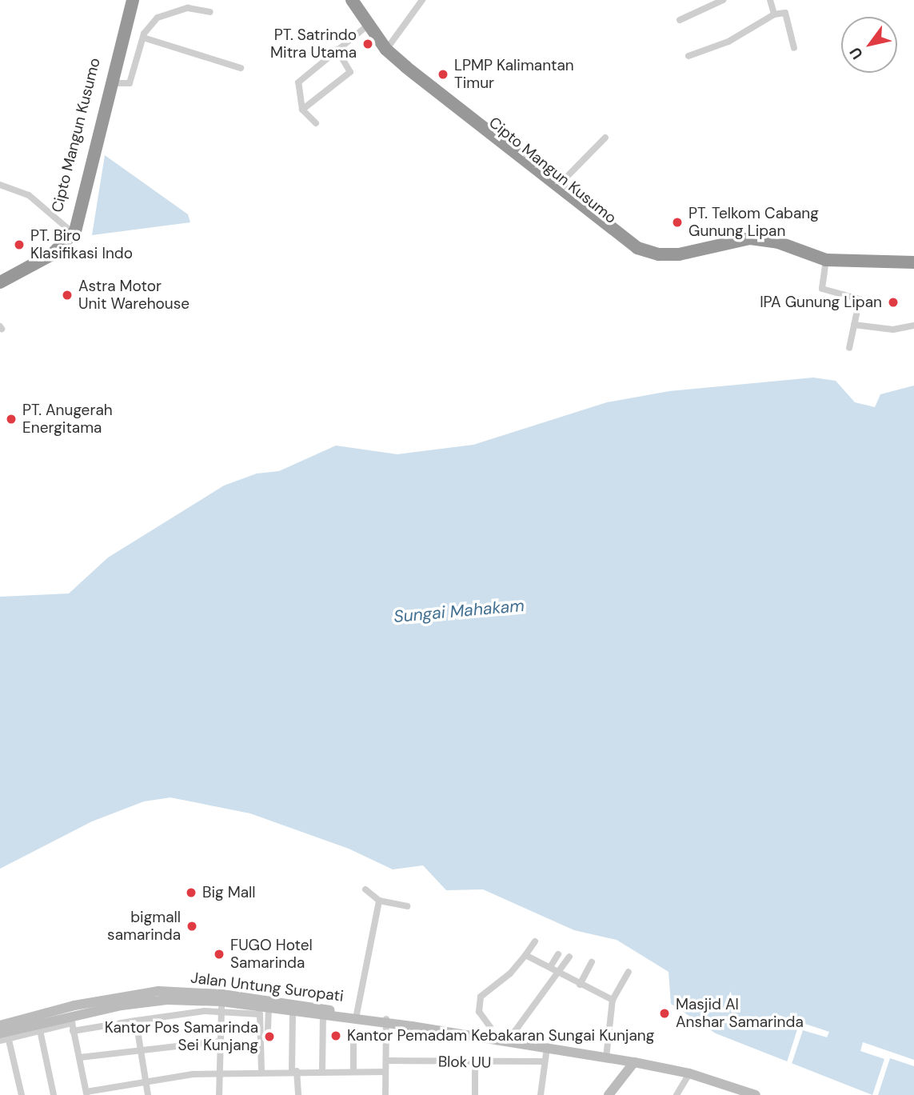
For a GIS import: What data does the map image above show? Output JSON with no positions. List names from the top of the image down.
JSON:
{
  "streets": {
    "highway": ["Cipto Mangun Kusumo"],
    "main road": ["Jalan Untung Suropati"],
    "street": ["Blok UU"]
  },
  "water": ["Sungai Mahakam"],
  "places": [
    "PT. Satrindo Mitra Utama",
    "LPMP Kalimantan Timur",
    "PT. Telkom Cabang Gunung Lipan",
    "PT. Biro Klasifikasi Indo",
    "Astra Motor Unit Warehouse",
    "IPA Gunung Lipan",
    "PT. Anugerah Energitama",
    "Big Mall",
    "bigmall samarinda",
    "FUGO Hotel Samarinda",
    "Masjid Al Anshar Samarinda",
    "Kantor Pemadam Kebakaran Sungai Kunjang",
    "Kantor Pos Samarinda Sei Kunjang"
  ],
  "north": "bottom left"
}
